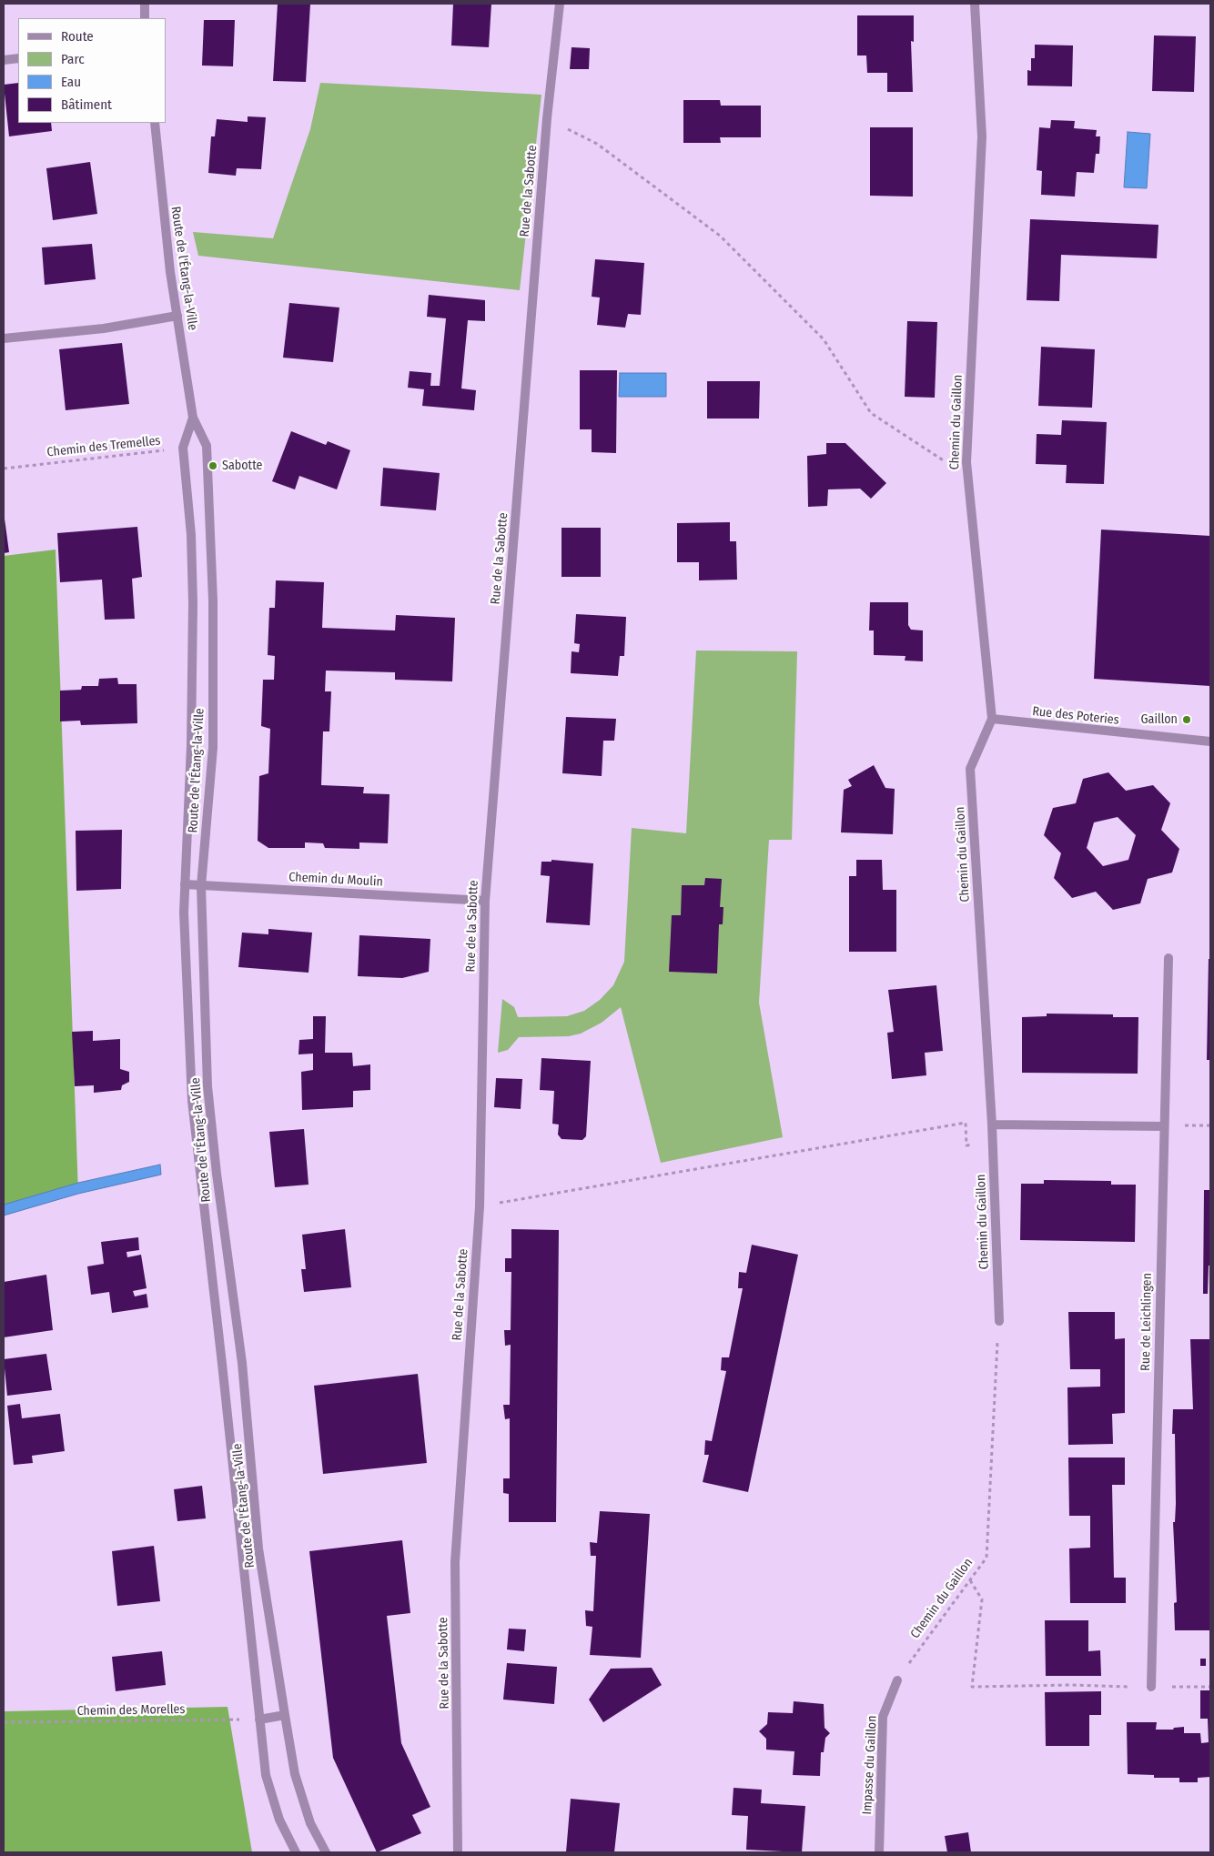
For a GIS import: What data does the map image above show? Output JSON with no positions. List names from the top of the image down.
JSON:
{
  "streets": {
    "street": [
      "Rue de la Sabotte",
      "Route de l'Étang-la-Ville",
      "Chemin du Gaillon",
      "Rue des Poteries",
      "Chemin du Moulin",
      "Rue de Leichlingen",
      "Impasse du Gaillon"
    ],
    "path": ["Chemin des Tremelles", "Chemin des Morelles"]
  },
  "crossings": [
    ["Rue de la Sabotte", "Chemin du Moulin"],
    ["Route de l'Étang-la-Ville", "Chemin des Tremelles"],
    ["Route de l'Étang-la-Ville", "Chemin du Moulin"],
    ["Route de l'Étang-la-Ville", "Chemin des Morelles"],
    ["Chemin du Gaillon", "Rue des Poteries"],
    ["Chemin du Gaillon", "Impasse du Gaillon"]
  ],
  "places": ["Sabotte", "Gaillon"],
  "legend": [
    "Route",
    "Parc",
    "Eau",
    "Bâtiment"
  ]
}
